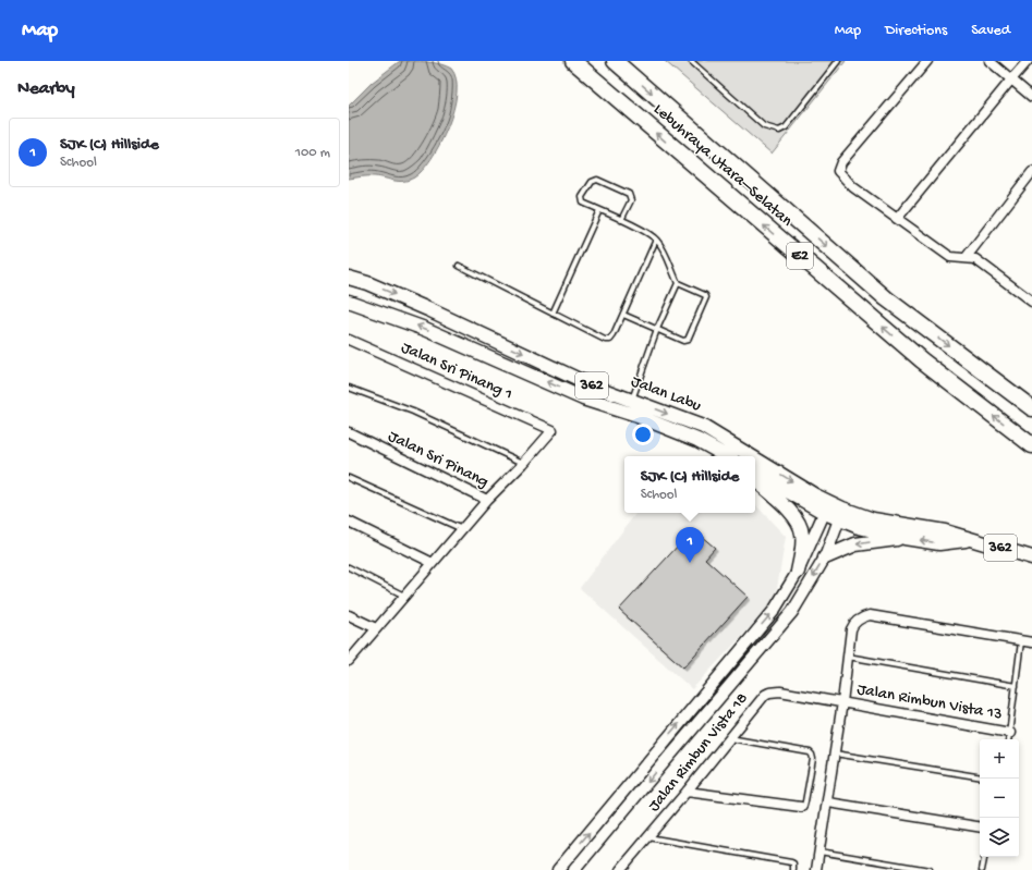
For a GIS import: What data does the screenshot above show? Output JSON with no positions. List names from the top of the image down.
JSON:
{
  "streets": {
    "highway": ["Lebuhraya Utara–Selatan", "E2"],
    "main road": ["362", "Jalan Labu"],
    "street": [
      "Jalan Sri Pinang 1",
      "Jalan Sri Pinang",
      "Jalan Rimbun Vista 13",
      "Jalan Rimbun Vista 18"
    ]
  },
  "crossings": [
    ["Jalan Rimbun Vista 13", "Jalan Rimbun Vista 18"]
  ],
  "page": {
    "header": "Map",
    "nav": ["Map", "Directions", "Saved"],
    "heading": "Nearby",
    "list": [
      {
        "mark": "1",
        "name": "SJK (C) Hillside",
        "note": "School",
        "value": "100 m"
      }
    ],
    "popup": ["SJK (C) Hillside", "School"],
    "pins": "1",
    "map_buttons": ["+", "−"]
  }
}
